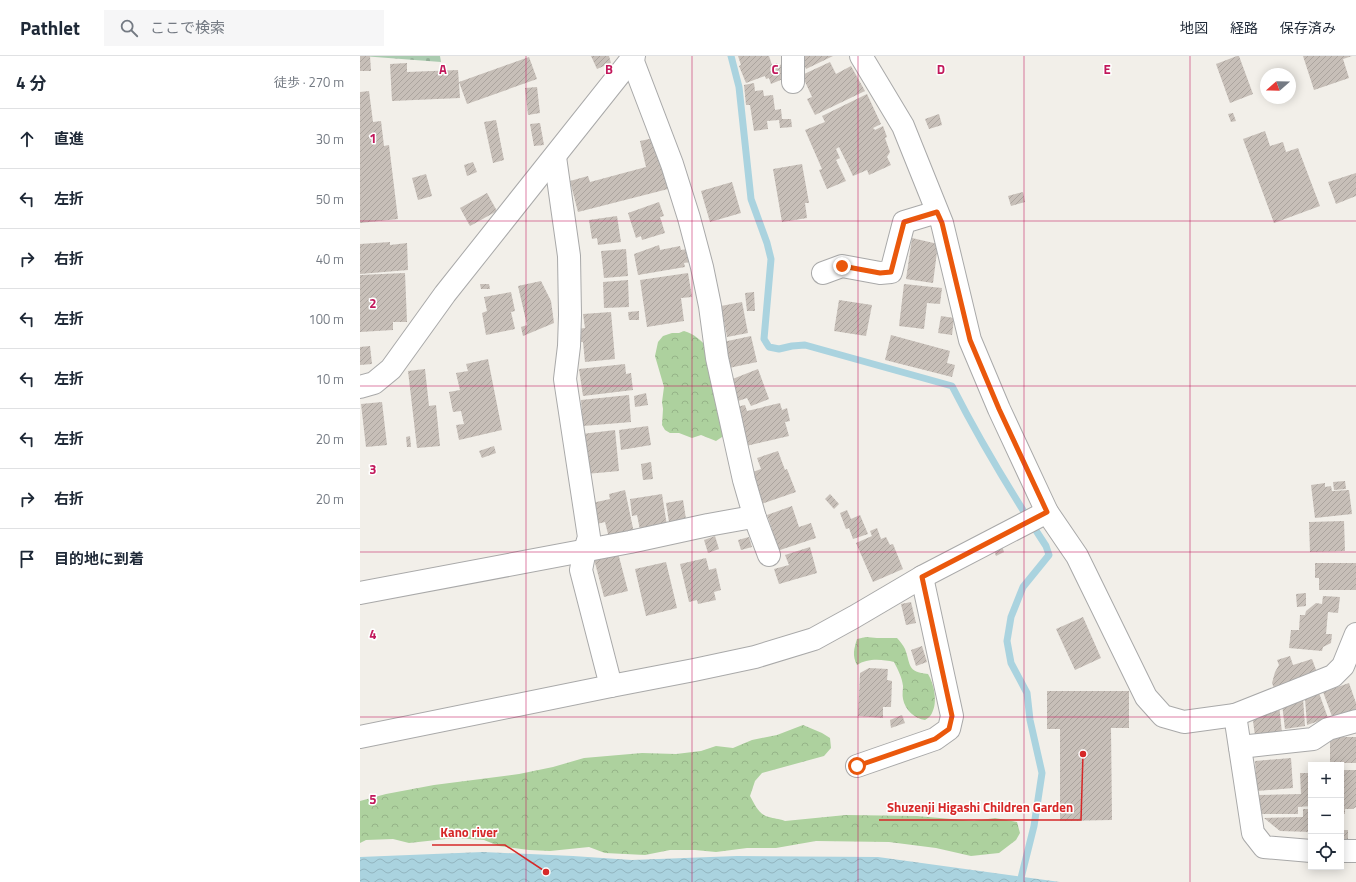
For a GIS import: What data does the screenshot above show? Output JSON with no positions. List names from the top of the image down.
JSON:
{
  "places": ["Shuzenji Higashi Children Garden", "Kano river"],
  "north": "left",
  "page": {
    "header": "Pathlet",
    "search": "ここで検索",
    "nav": ["地図", "経路", "保存済み"],
    "heading": ["4 分", "徒歩 · 270 m"],
    "list": [
      ["直進", "30 m"],
      ["左折", "50 m"],
      ["右折", "40 m"],
      ["左折", "100 m"],
      ["左折", "10 m"],
      ["左折", "20 m"],
      ["右折", "20 m"],
      "目的地に到着"
    ],
    "map_buttons": ["+", "−"]
  },
  "grid": {
    "columns": [
      "A",
      "B",
      "C",
      "D",
      "E"
    ],
    "rows": [
      "1",
      "2",
      "3",
      "4",
      "5"
    ]
  }
}
